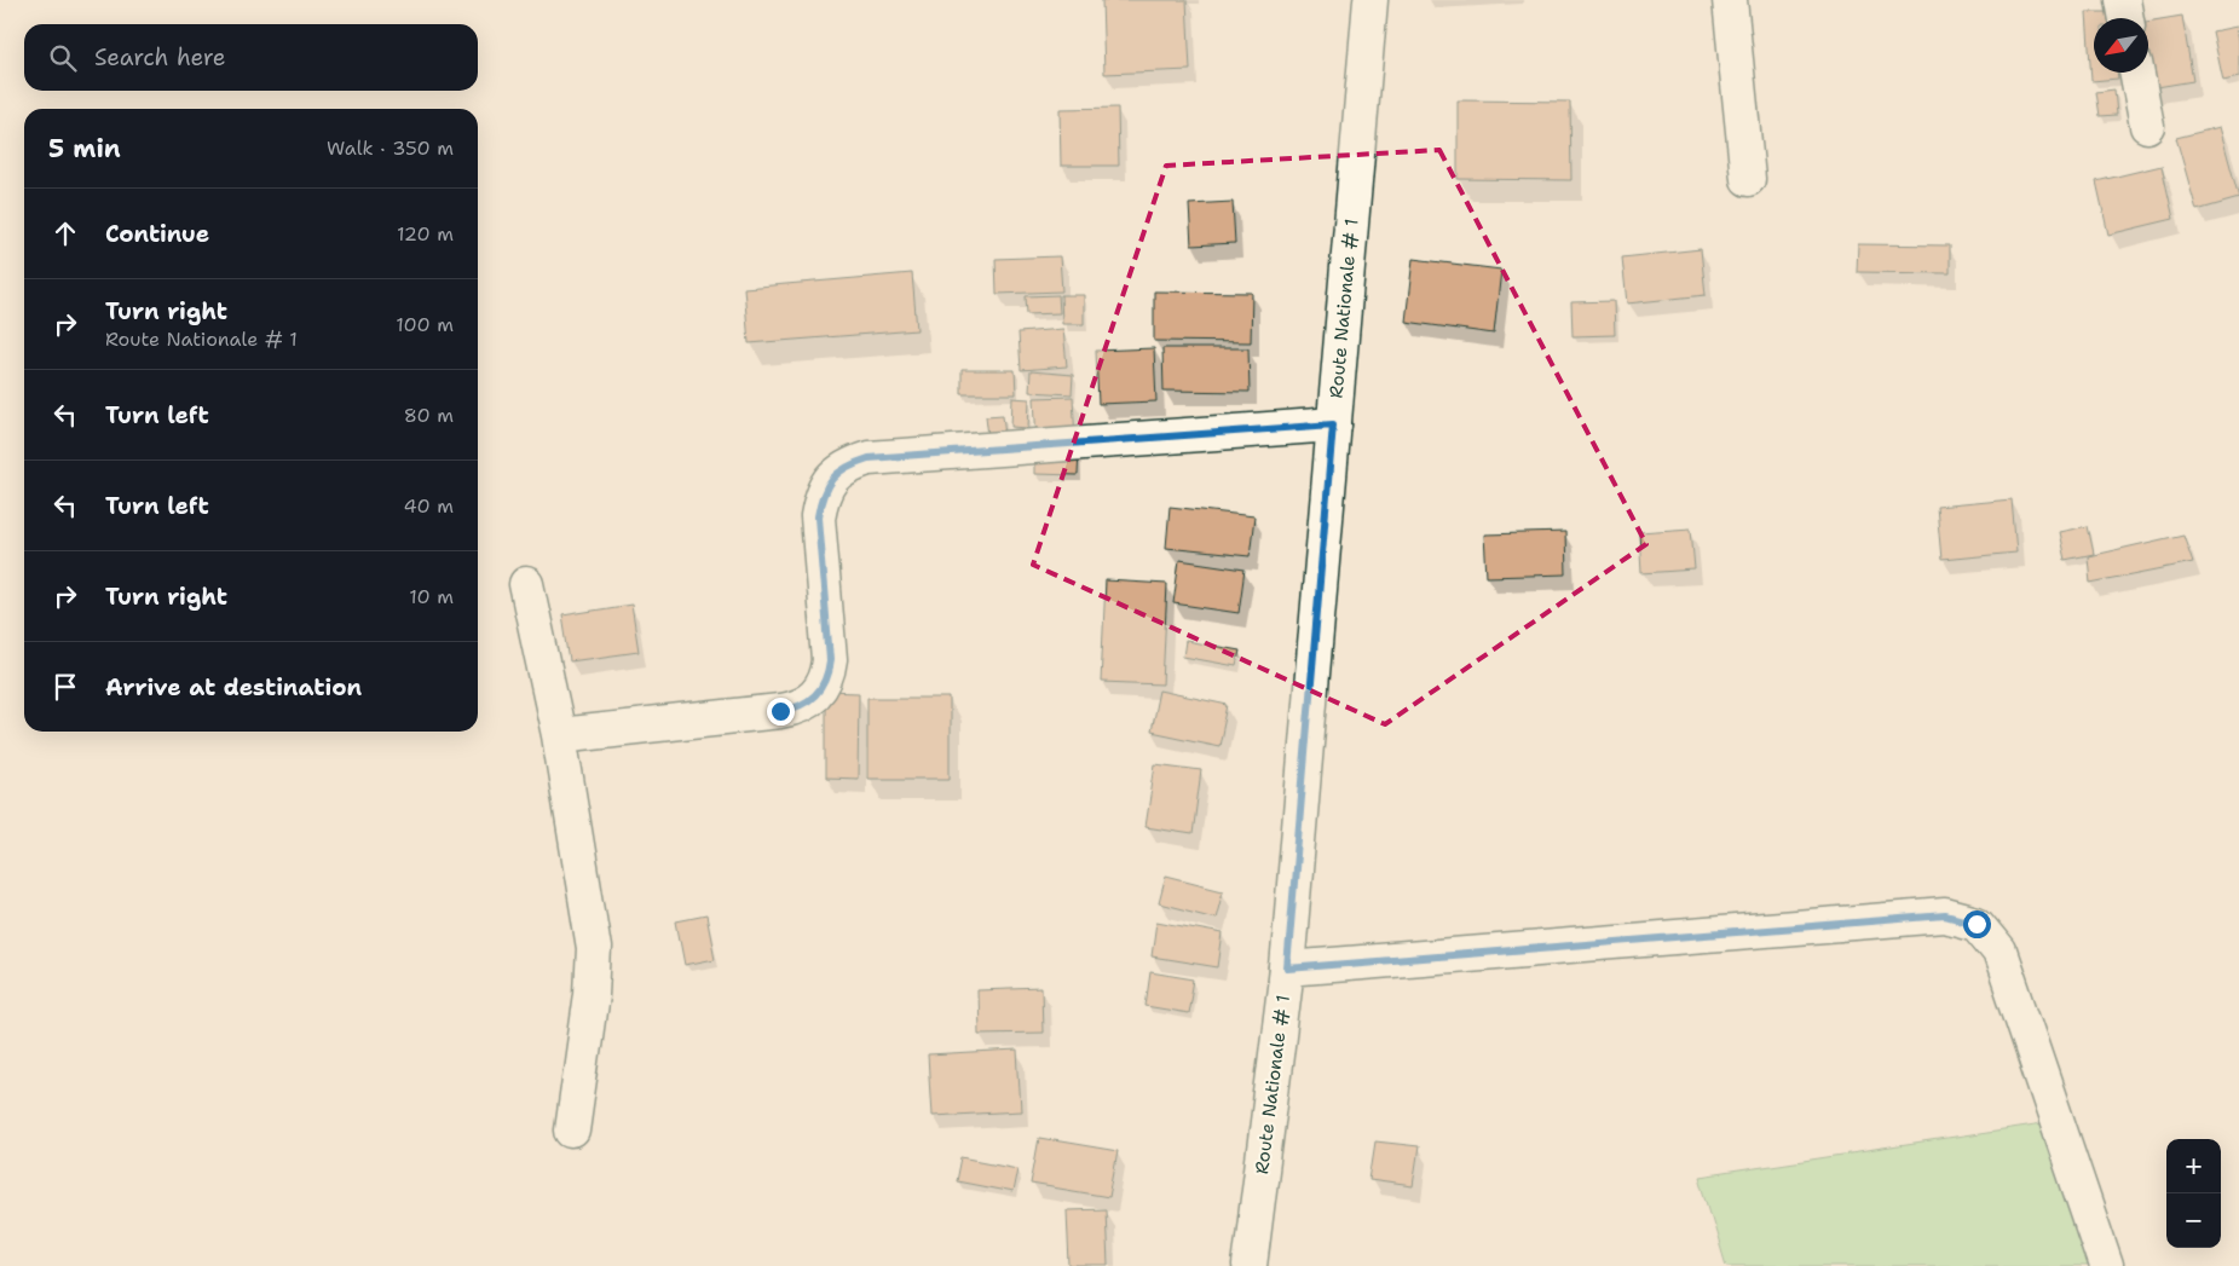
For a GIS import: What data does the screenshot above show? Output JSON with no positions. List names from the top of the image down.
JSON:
{
  "streets": {
    "street": ["Route Nationale # 1"]
  },
  "north": "bottom left",
  "page": {
    "search": "Search here",
    "heading": ["5 min", "Walk · 350 m"],
    "list": [
      ["Continue", "120 m"],
      ["Turn right", "Route Nationale # 1", "100 m"],
      ["Turn left", "80 m"],
      ["Turn left", "40 m"],
      ["Turn right", "10 m"],
      "Arrive at destination"
    ],
    "map_buttons": ["+", "−"]
  }
}
